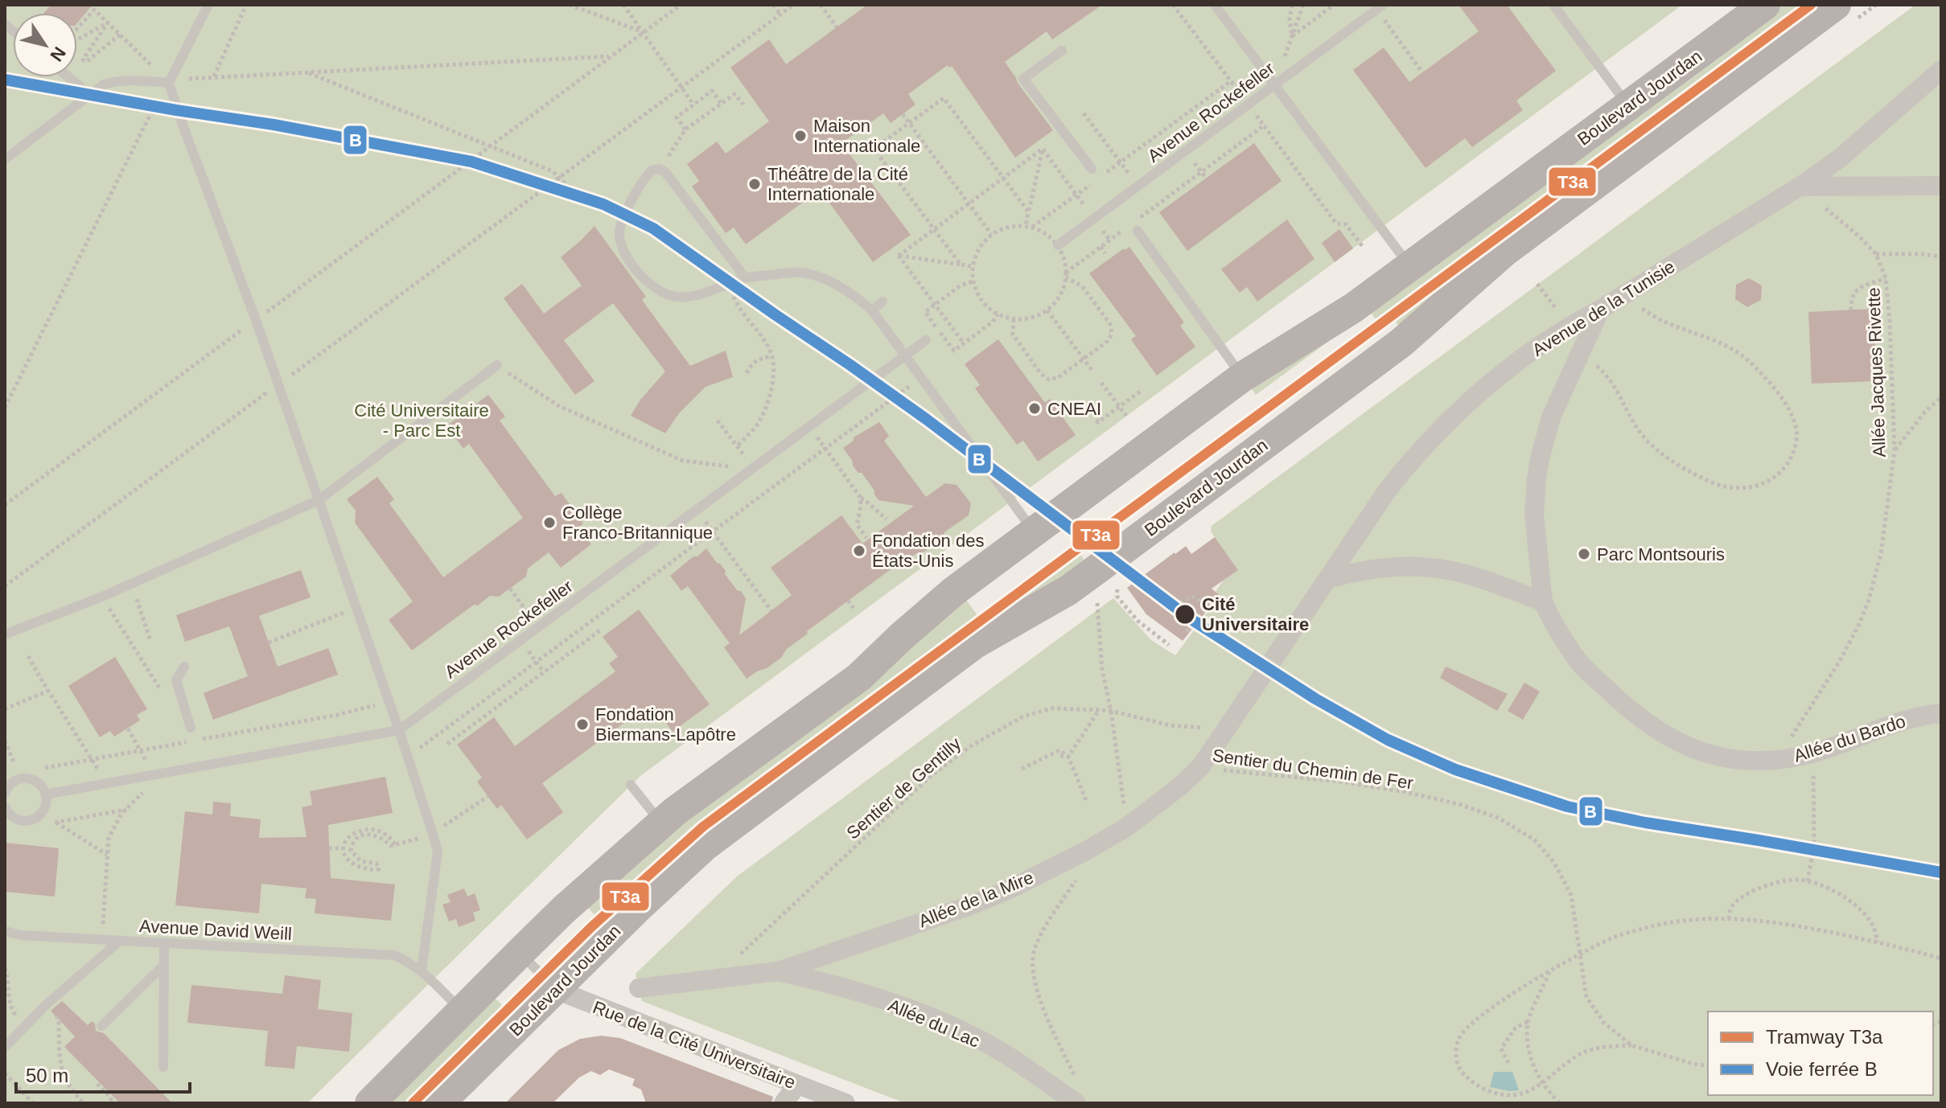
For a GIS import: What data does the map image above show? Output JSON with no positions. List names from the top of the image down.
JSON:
{
  "streets": {
    "main road": ["Boulevard Jourdan"],
    "street": [
      "Avenue de la Tunisie",
      "Allée du Bardo",
      "Allée de la Mire",
      "Allée du Lac",
      "Rue de la Cité Universitaire"
    ],
    "lane": ["Avenue Rockefeller", "Avenue David Weill"],
    "path": ["Allée Jacques Rivette", "Sentier du Chemin de Fer", "Sentier de Gentilly"]
  },
  "crossings": [
    ["Boulevard Jourdan", "Avenue David Weill"],
    ["Boulevard Jourdan", "Rue de la Cité Universitaire"],
    ["Avenue de la Tunisie", "Allée Jacques Rivette"],
    ["Avenue de la Tunisie", "Allée de la Mire"],
    ["Allée Jacques Rivette", "Allée du Bardo"],
    ["Sentier du Chemin de Fer", "Allée de la Mire"],
    ["Sentier de Gentilly", "Allée de la Mire"],
    ["Allée de la Mire", "Allée du Lac"]
  ],
  "parks": ["Cité Universitaire - Parc Est"],
  "places": [
    "Maison Internationale",
    "Théâtre de la Cité Internationale",
    "CNEAI",
    "Collège Franco-Britannique",
    "Fondation des États-Unis",
    "Parc Montsouris",
    "Cité Universitaire",
    "Fondation Biermans-Lapôtre"
  ],
  "lines": ["tram line T3a", "rail line B"],
  "legend": ["Tramway T3a", "Voie ferrée B"],
  "scale_bar": "50 m",
  "north": "bottom right"
}
